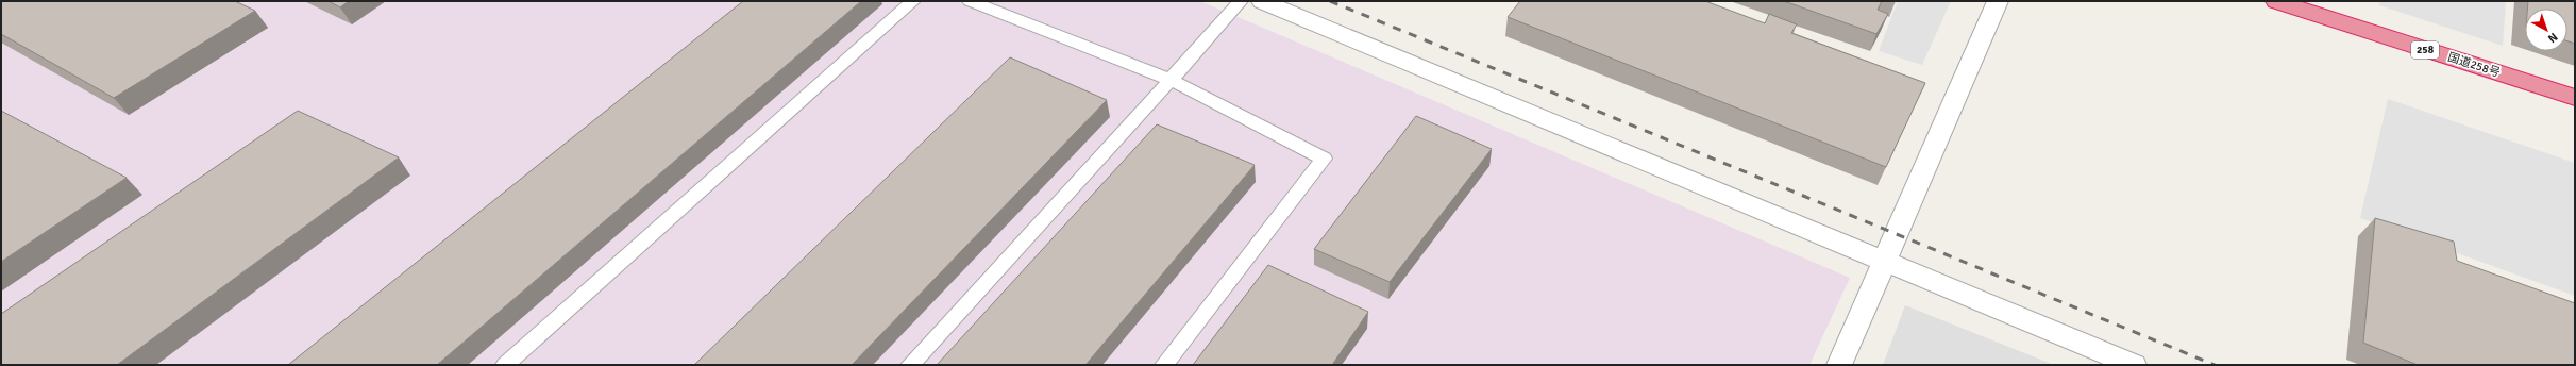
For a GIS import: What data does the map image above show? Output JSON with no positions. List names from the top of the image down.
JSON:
{
  "streets": {
    "highway": ["258", "国道258号"]
  },
  "north": "bottom right"
}
